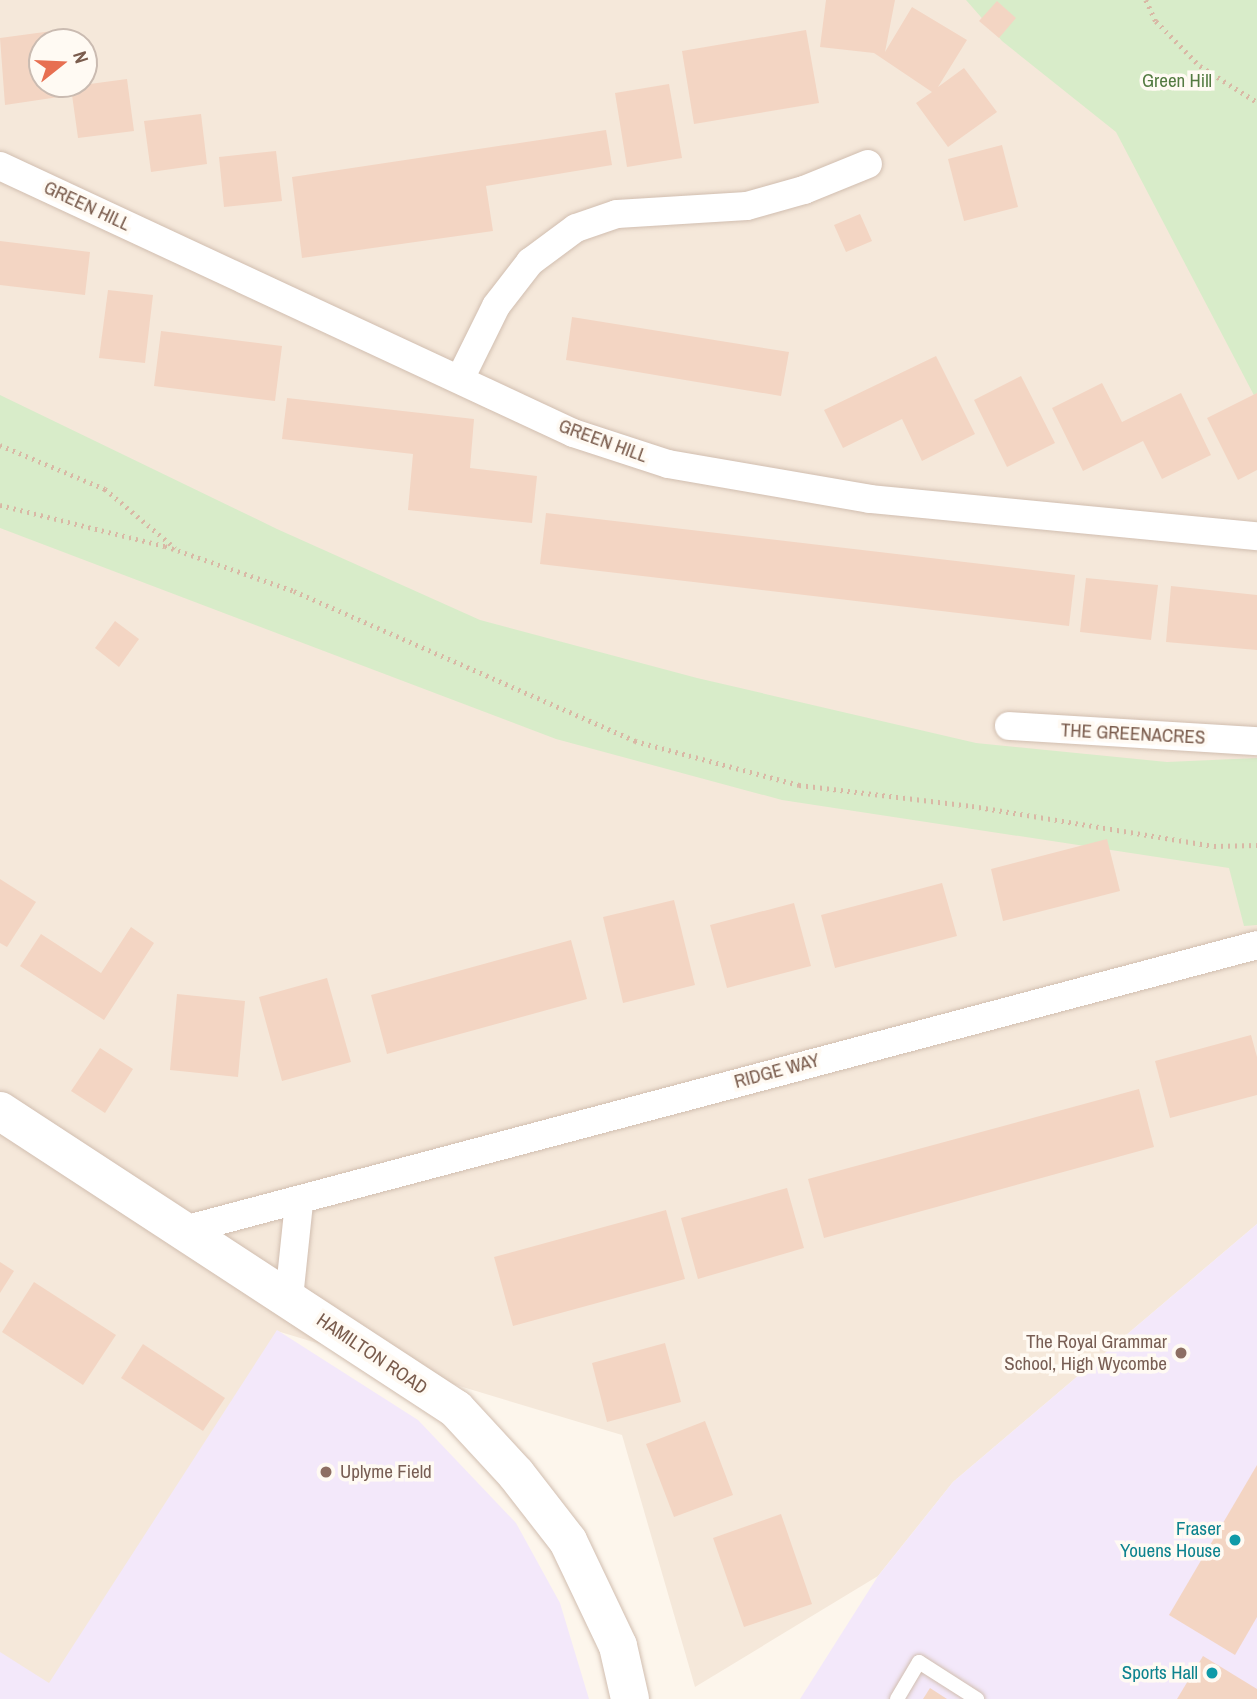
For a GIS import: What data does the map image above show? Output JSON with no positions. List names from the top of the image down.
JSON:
{
  "streets": {
    "street": [
      "GREEN HILL",
      "THE GREENACRES",
      "RIDGE WAY",
      "HAMILTON ROAD"
    ]
  },
  "crossings": [
    ["RIDGE WAY", "HAMILTON ROAD"]
  ],
  "parks": ["Green Hill"],
  "places": [
    "The Royal Grammar School, High Wycombe",
    "Uplyme Field",
    "Fraser Youens House",
    "Sports Hall"
  ],
  "north": "right"
}
